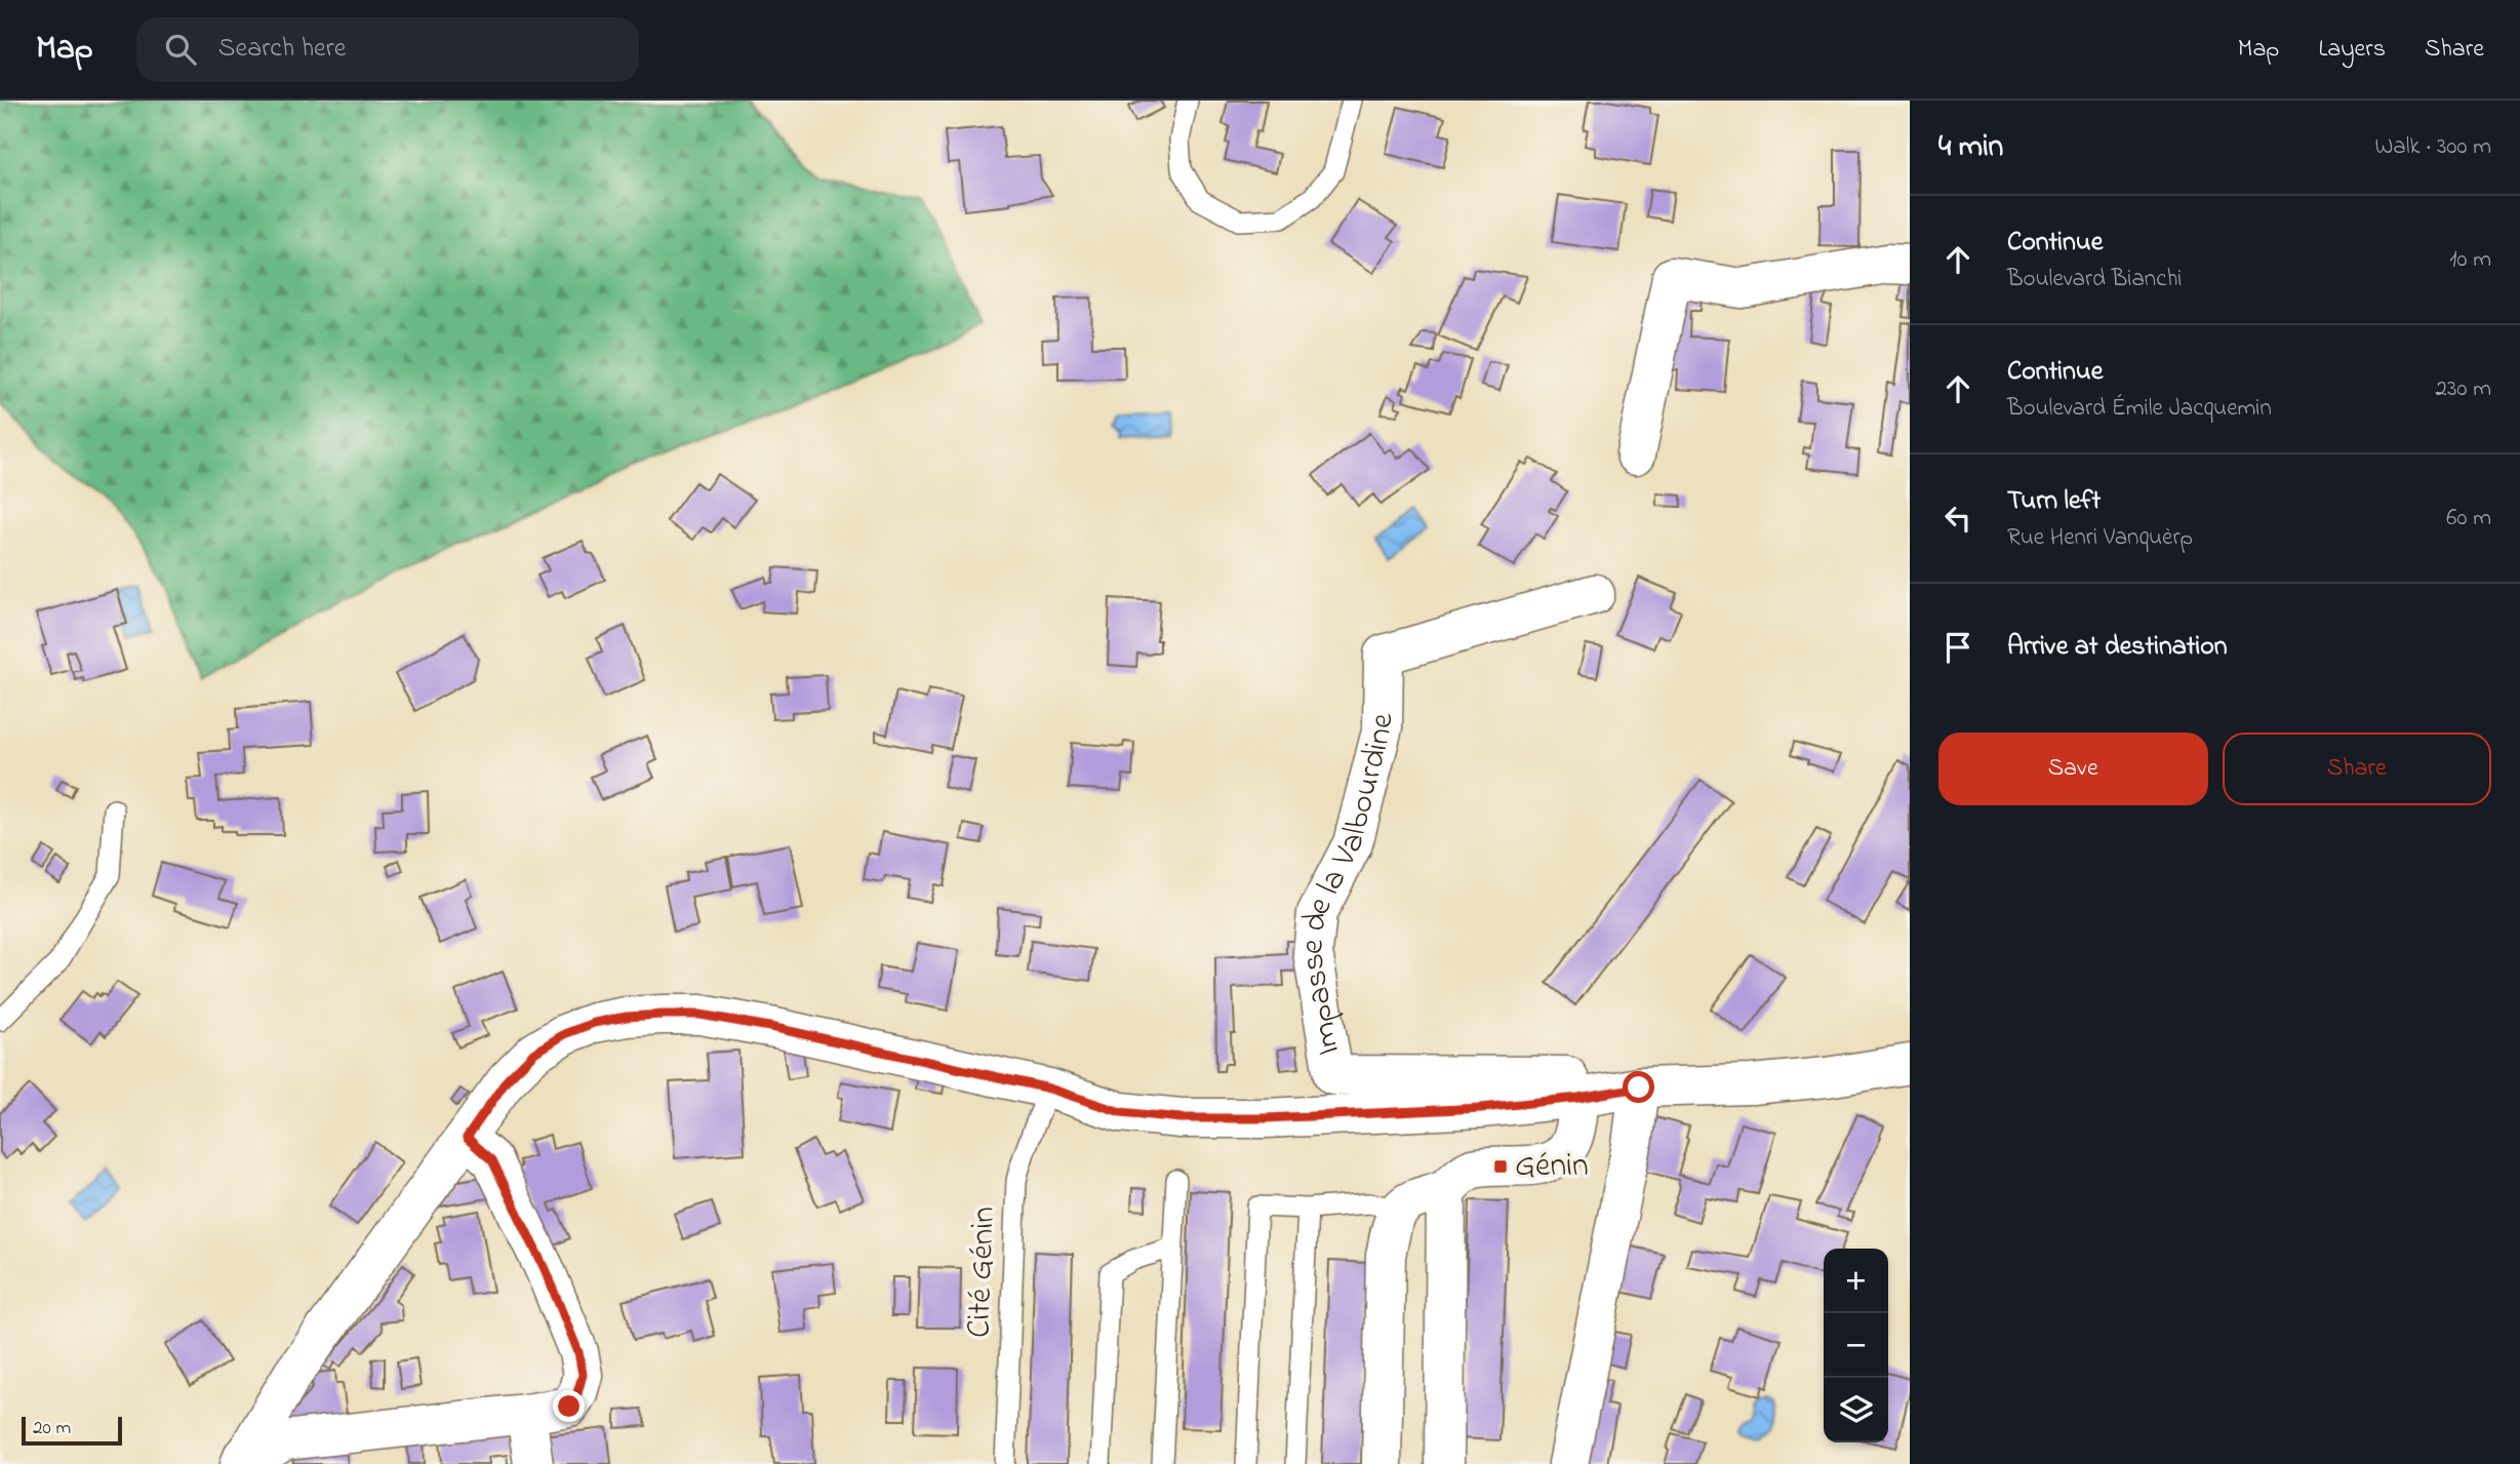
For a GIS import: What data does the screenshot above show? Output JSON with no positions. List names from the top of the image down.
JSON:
{
  "streets": {
    "street": ["Impasse de la Valbourdine"],
    "lane": ["Cité Génin"]
  },
  "places": {
    "transit": ["Génin"]
  },
  "scale_bar": "20 m",
  "page": {
    "header": "Map",
    "search": "Search here",
    "nav": ["Map", "Layers", "Share"],
    "heading": ["4 min", "Walk · 300 m"],
    "list": [
      ["Continue", "Boulevard Bianchi", "10 m"],
      ["Continue", "Boulevard Émile Jacquemin", "230 m"],
      ["Turn left", "Rue Henri Vanquèrp", "60 m"],
      "Arrive at destination"
    ],
    "buttons": ["Save", "Share"],
    "map_buttons": ["+", "−"],
    "scale": "20 m"
  }
}
